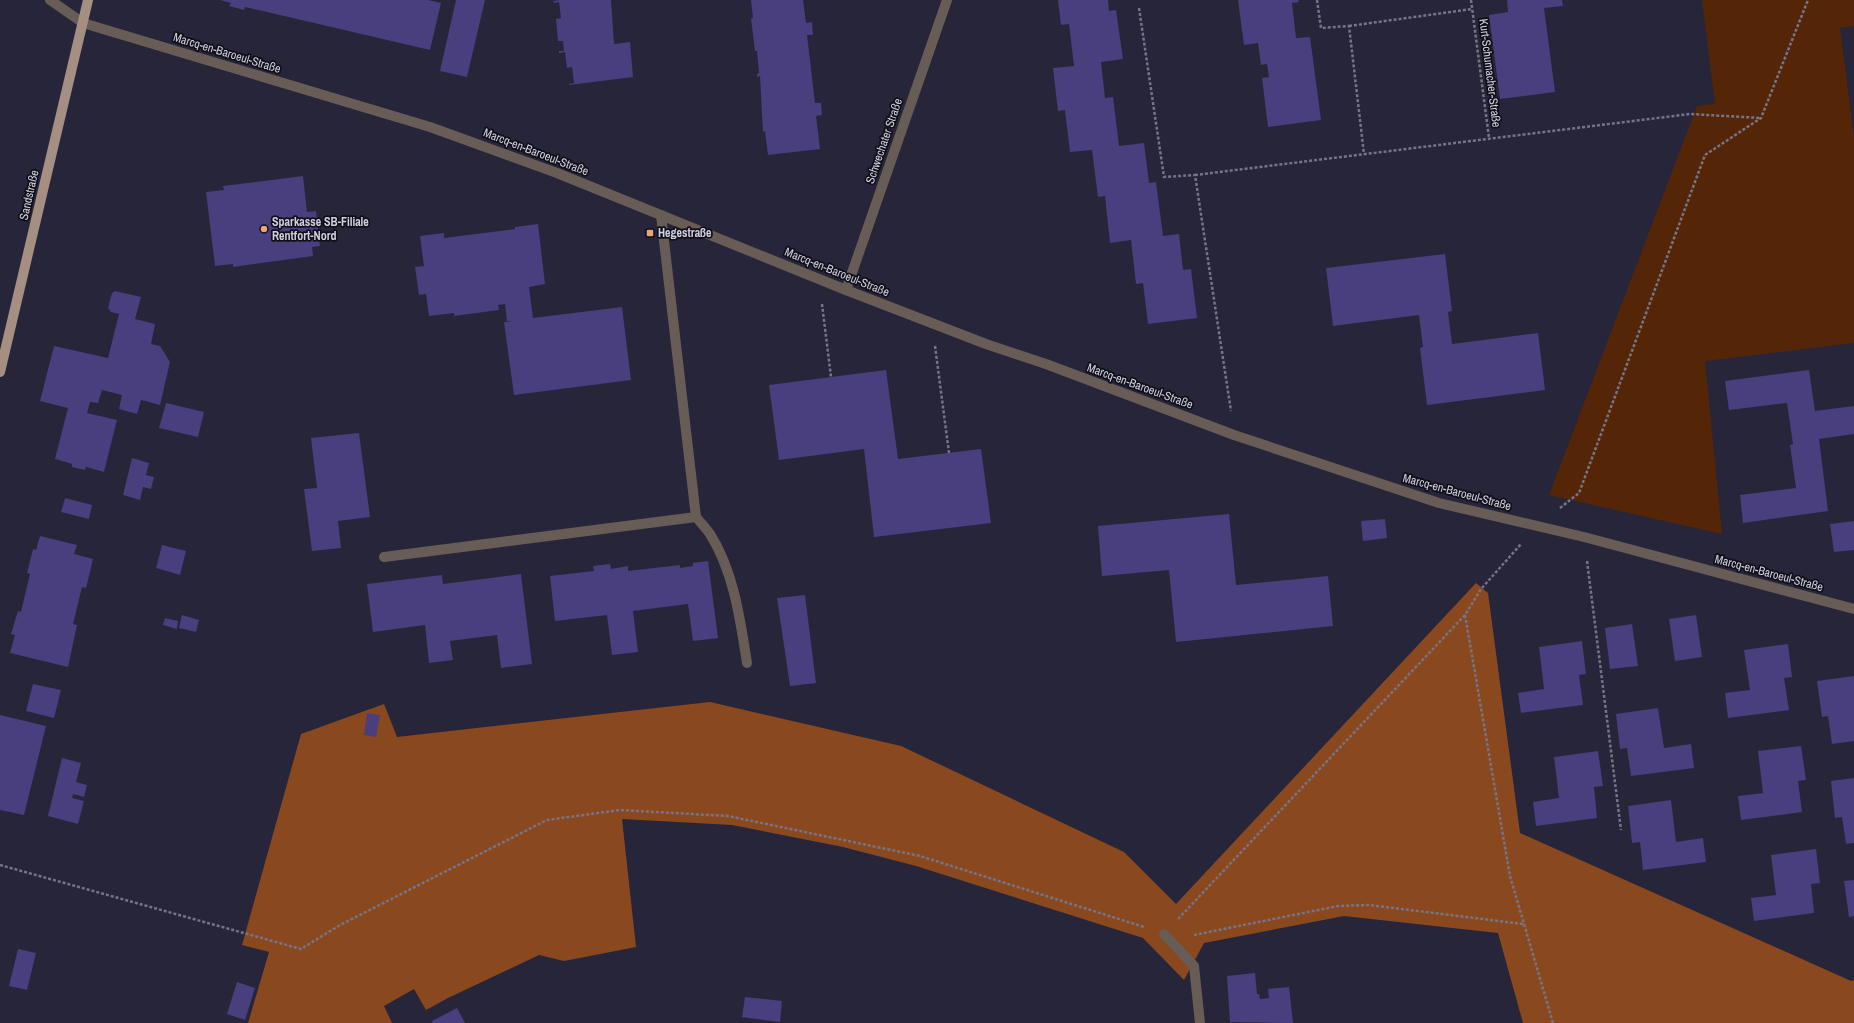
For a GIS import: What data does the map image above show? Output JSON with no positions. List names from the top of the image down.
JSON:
{
  "streets": {
    "main road": ["Sandstraße"],
    "street": ["Marcq-en-Baroeul-Straße", "Schwechater Straße"],
    "path": ["Kurt-Schumacher-Straße"]
  },
  "crossings": [
    ["Marcq-en-Baroeul-Straße", "Schwechater Straße"],
    ["Marcq-en-Baroeul-Straße", "Sandstraße"]
  ],
  "places": {
    "other": ["Sparkasse SB-Filiale Rentfort-Nord"],
    "transit": ["Hegestraße"]
  }
}
